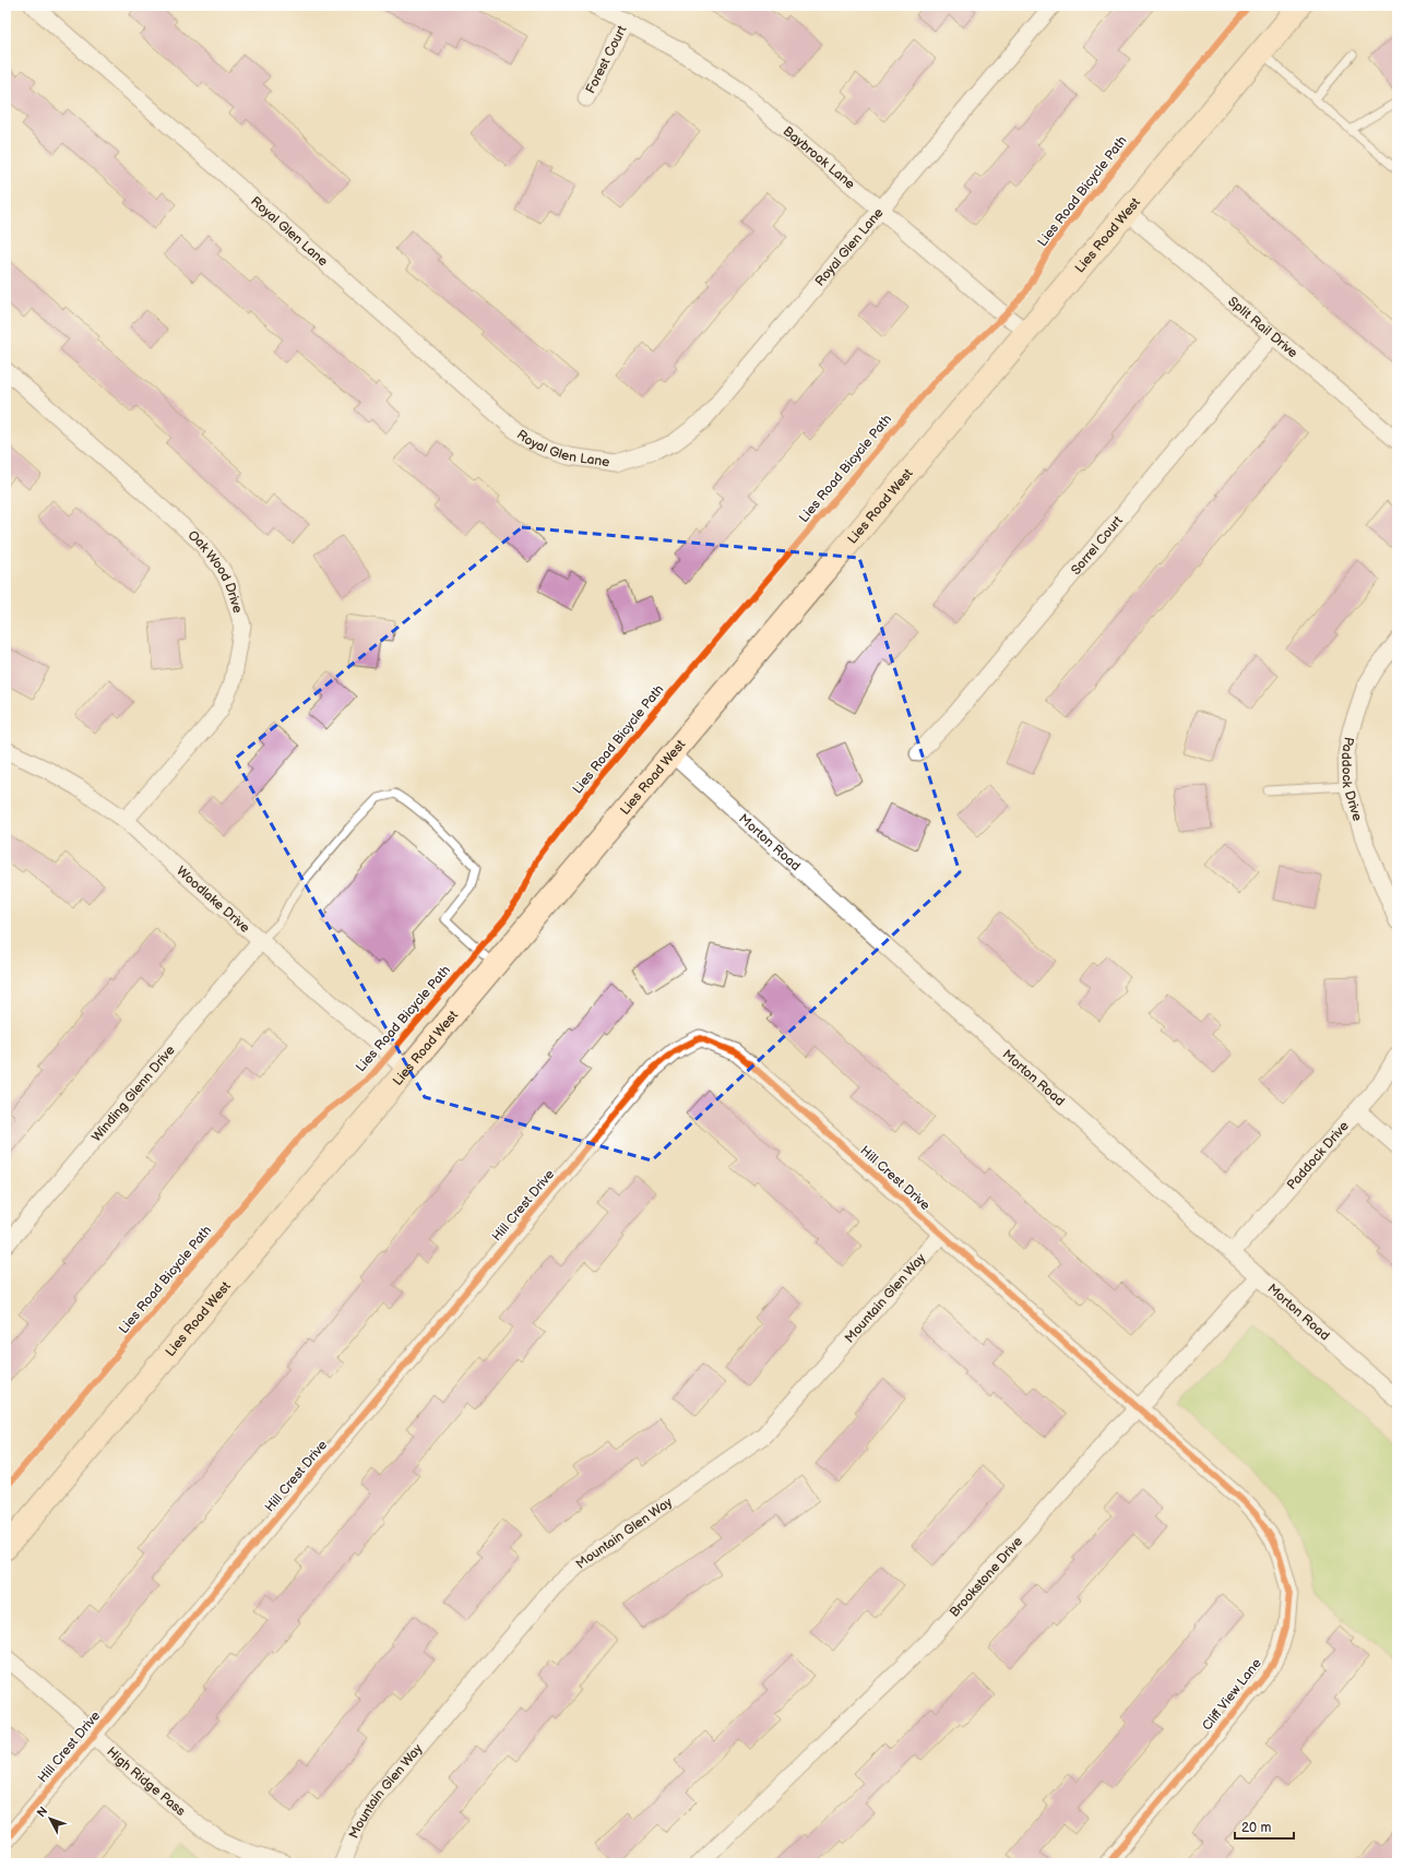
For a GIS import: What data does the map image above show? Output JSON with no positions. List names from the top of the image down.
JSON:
{
  "streets": {
    "street": [
      "Forest Court",
      "Baybrook Lane",
      "Royal Glen Lane",
      "Lies Road West",
      "Split Rail Drive",
      "Sorrel Court",
      "Oak Wood Drive",
      "Paddock Drive",
      "Morton Road",
      "Woodlake Drive",
      "Winding Glenn Drive",
      "Hill Crest Drive",
      "Mountain Glen Way",
      "Brookstone Drive",
      "Cliff View Lane",
      "High Ridge Pass"
    ],
    "cycle path": ["Lies Road Bicycle Path"]
  },
  "crossings": [
    ["Forest Court", "Baybrook Lane"],
    ["Baybrook Lane", "Royal Glen Lane"],
    ["Baybrook Lane", "Lies Road West"],
    ["Lies Road West", "Split Rail Drive"],
    ["Lies Road West", "Morton Road"],
    ["Lies Road West", "Woodlake Drive"],
    ["Split Rail Drive", "Sorrel Court"],
    ["Oak Wood Drive", "Woodlake Drive"],
    ["Paddock Drive", "Morton Road"],
    ["Morton Road", "Brookstone Drive"],
    ["Woodlake Drive", "Winding Glenn Drive"],
    ["Hill Crest Drive", "Mountain Glen Way"],
    ["Hill Crest Drive", "Brookstone Drive"],
    ["Hill Crest Drive", "Cliff View Lane"],
    ["Hill Crest Drive", "High Ridge Pass"],
    ["Brookstone Drive", "Cliff View Lane"]
  ],
  "scale_bar": "20 m",
  "north": "top left"
}
